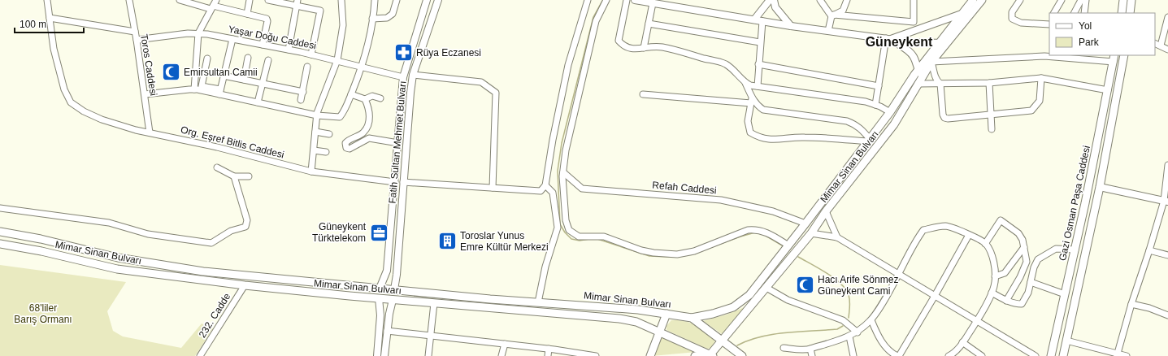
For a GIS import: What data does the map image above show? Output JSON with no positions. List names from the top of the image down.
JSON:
{
  "streets": {
    "main road": ["Mimar Sinan Bulvarı", "Gazi Osman Paşa Caddesi"],
    "street": [
      "Yaşar Doğu Caddesi",
      "Toros Caddesi",
      "Org. Eşref Bitlis Caddesi",
      "Fatih Sultan Mehmet Bulvarı",
      "Refah Caddesi",
      "232. Cadde"
    ]
  },
  "crossings": [
    ["Yaşar Doğu Caddesi", "Toros Caddesi"],
    ["Yaşar Doğu Caddesi", "Fatih Sultan Mehmet Bulvarı"],
    ["Toros Caddesi", "Org. Eşref Bitlis Caddesi"],
    ["Org. Eşref Bitlis Caddesi", "Fatih Sultan Mehmet Bulvarı"],
    ["Fatih Sultan Mehmet Bulvarı", "Mimar Sinan Bulvarı"],
    ["Mimar Sinan Bulvarı", "Refah Caddesi"],
    ["Mimar Sinan Bulvarı", "232. Cadde"]
  ],
  "districts": ["Güneykent"],
  "parks": ["68'liler Barış Ormanı"],
  "places": {
    "pharmacy": ["Rüya Eczanesi"],
    "mosque": ["Emirsultan Camii", "Hacı Arife Sönmez Güneykent Cami"],
    "office": ["Güneykent Türktelekom"],
    "building": ["Toroslar Yunus Emre Kültür Merkezi"]
  },
  "legend": ["Yol", "Park"],
  "scale_bar": "100 m"
}
